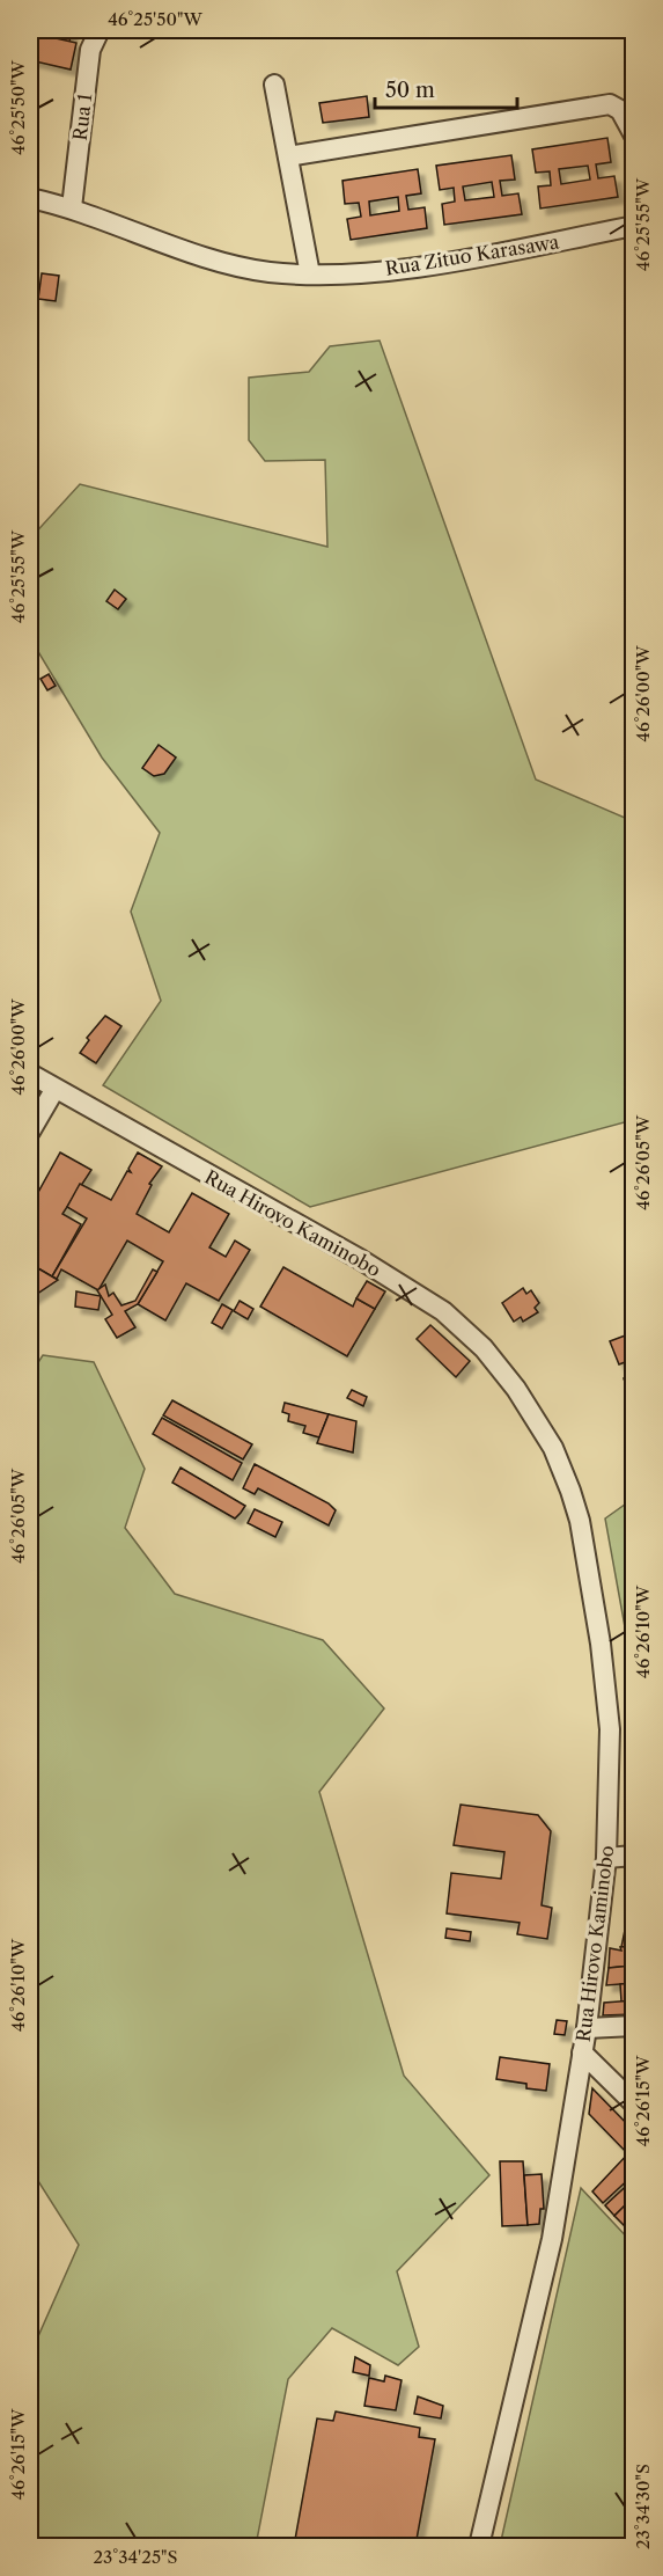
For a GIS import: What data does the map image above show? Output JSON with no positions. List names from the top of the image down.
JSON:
{
  "streets": {
    "street": ["Rua 1", "Rua Zituo Karasawa", "Rua Hirovo Kaminobo"]
  },
  "crossings": [
    ["Rua 1", "Rua Zituo Karasawa"]
  ],
  "scale_bar": "50 m",
  "coordinates": [
    "46°25'50\"W",
    "46°25'55\"W",
    "46°26'00\"W",
    "46°26'05\"W",
    "46°26'10\"W",
    "46°26'15\"W",
    "23°34'30\"S",
    "23°34'25\"S"
  ]
}
